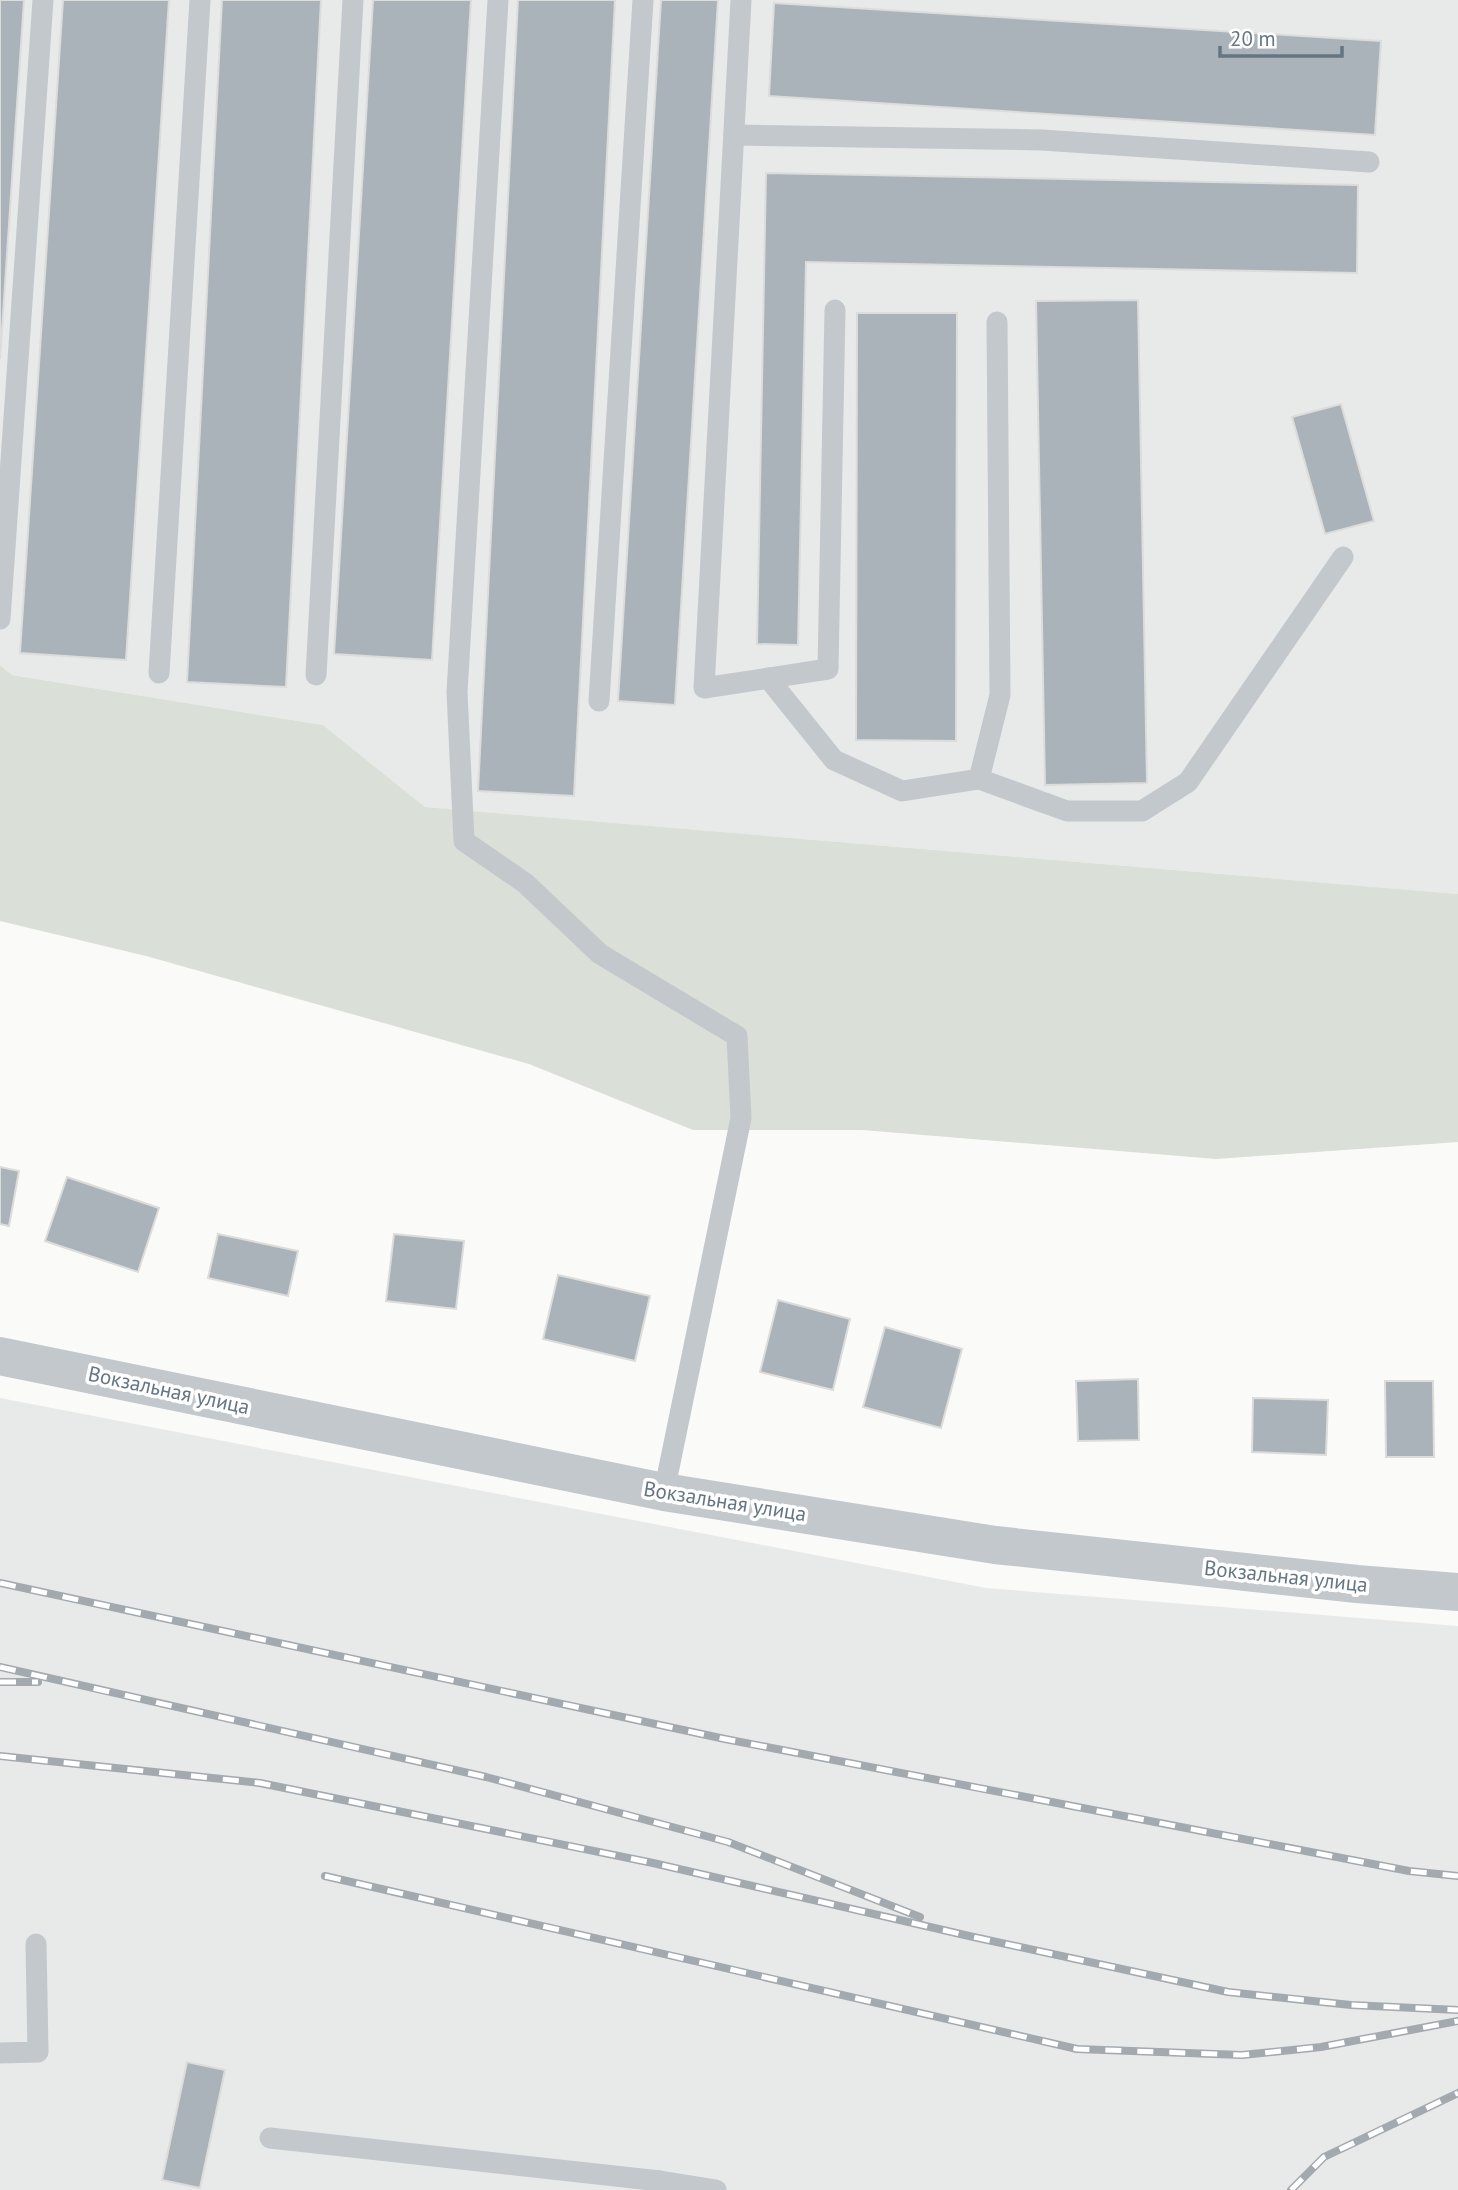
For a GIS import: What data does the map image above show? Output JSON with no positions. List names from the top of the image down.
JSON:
{
  "streets": {
    "street": ["Вокзальная улица"]
  },
  "scale_bar": "20 m"
}
